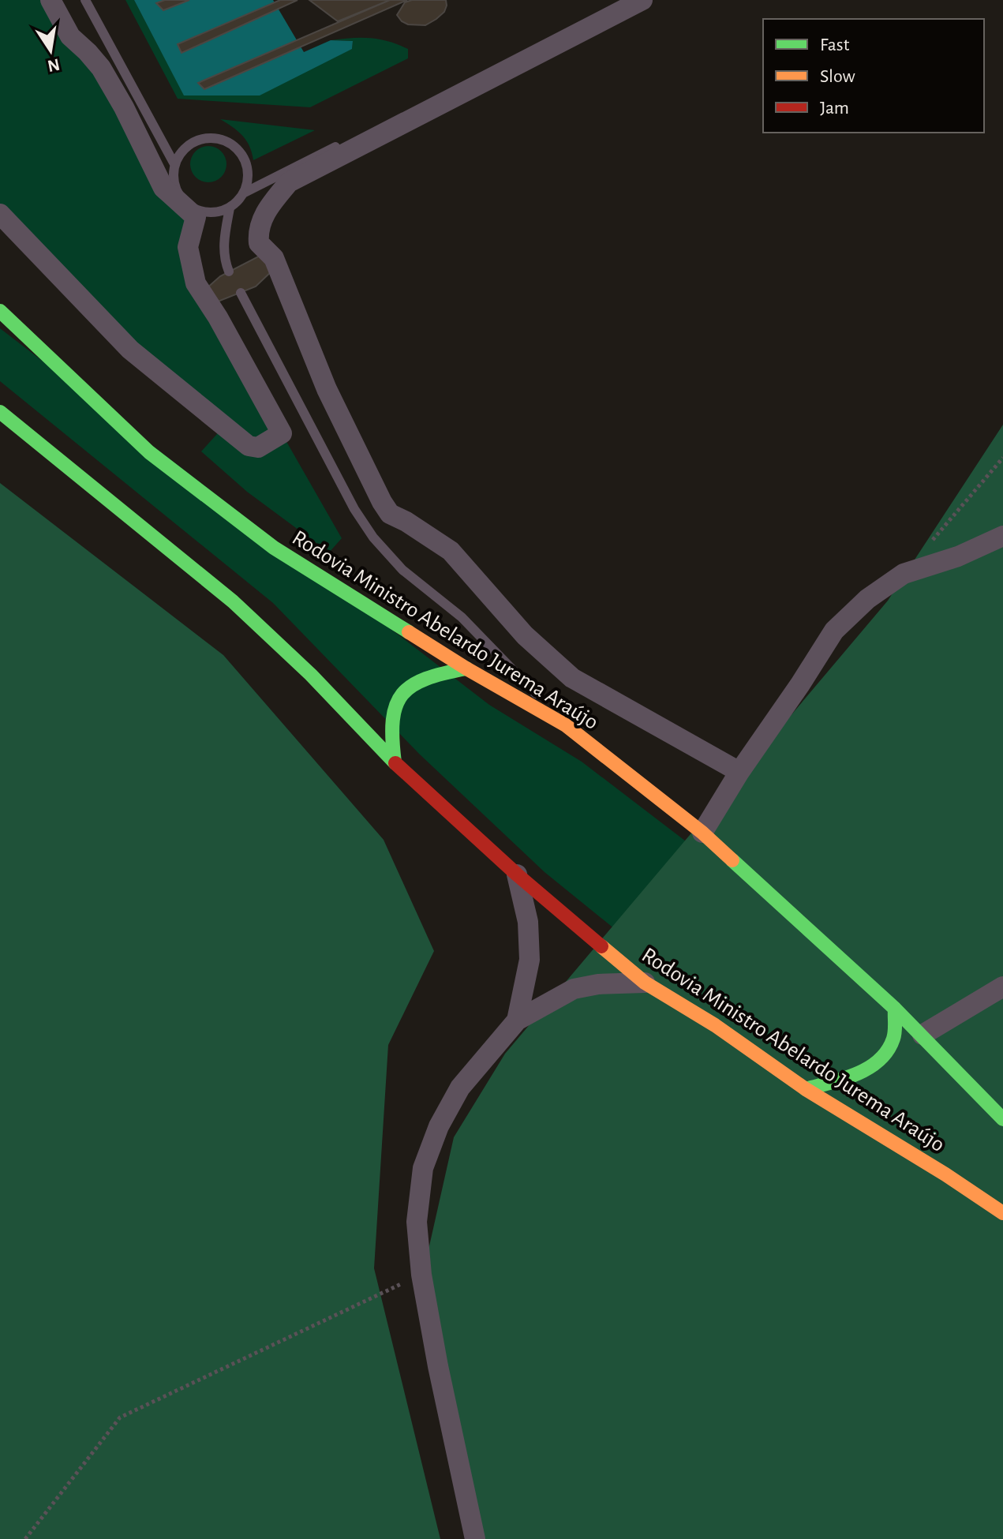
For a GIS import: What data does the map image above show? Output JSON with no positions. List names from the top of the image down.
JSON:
{
  "streets": {
    "main road": ["Rodovia Ministro Abelardo Jurema Araújo"]
  },
  "legend": ["Fast", "Slow", "Jam"],
  "north": "bottom"
}
